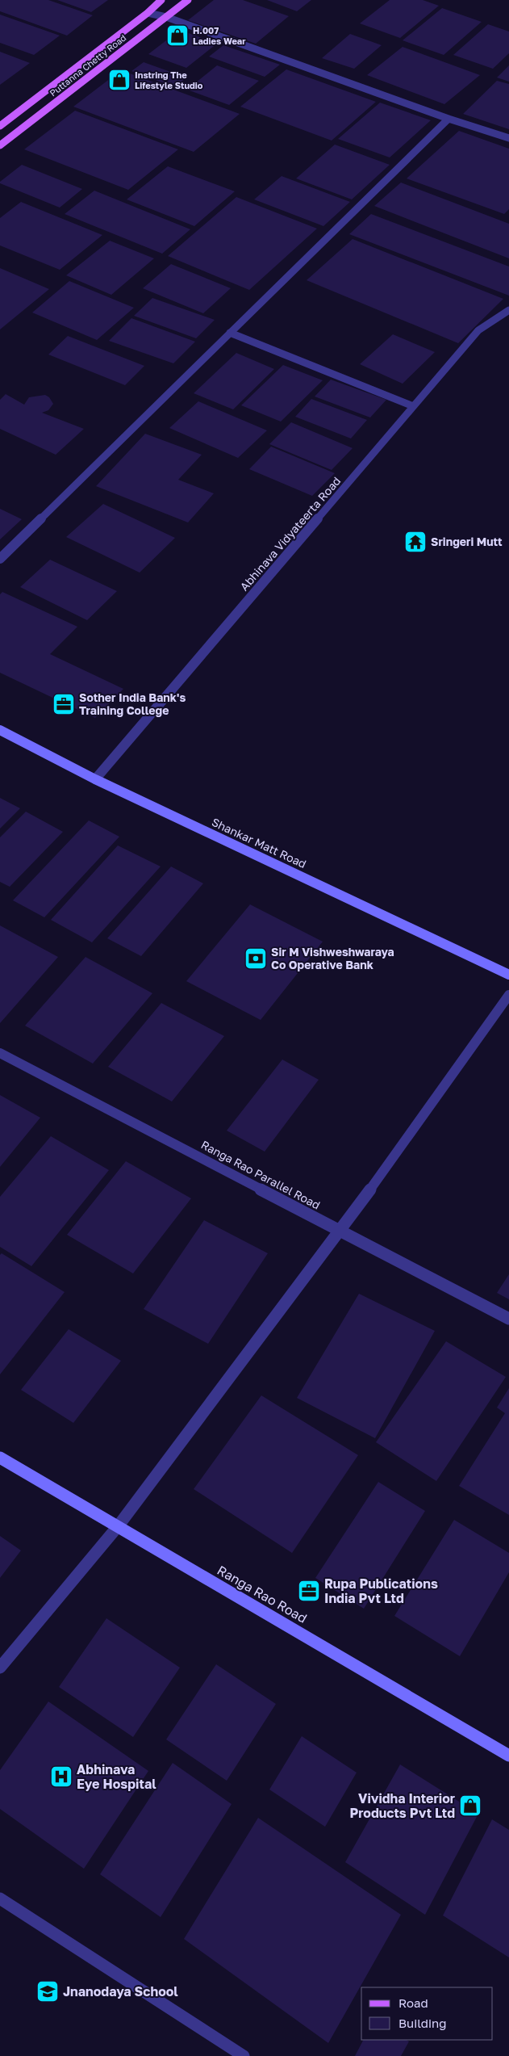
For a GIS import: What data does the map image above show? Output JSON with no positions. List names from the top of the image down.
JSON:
{
  "streets": {
    "main road": ["Puttanna Chetty Road"],
    "street": [
      "Abhinava Vidyateerta Road",
      "Shankar Matt Road",
      "Ranga Rao Parallel Road",
      "Ranga Rao Road"
    ]
  },
  "crossings": [
    ["Abhinava Vidyateerta Road", "Shankar Matt Road"]
  ],
  "places": {
    "shop": ["H.007 Ladies Wear", "Instring The Lifestyle Studio", "Vividha Interior Products Pvt Ltd"],
    "temple": ["Sringeri Mutt"],
    "office": ["Sother India Bank's Training College", "Rupa Publications India Pvt Ltd"],
    "bank": ["Sir M Vishweshwaraya Co Operative Bank"],
    "hospital": ["Abhinava Eye Hospital"],
    "school or university": ["Jnanodaya School"]
  },
  "legend": ["Road", "Building"]
}
